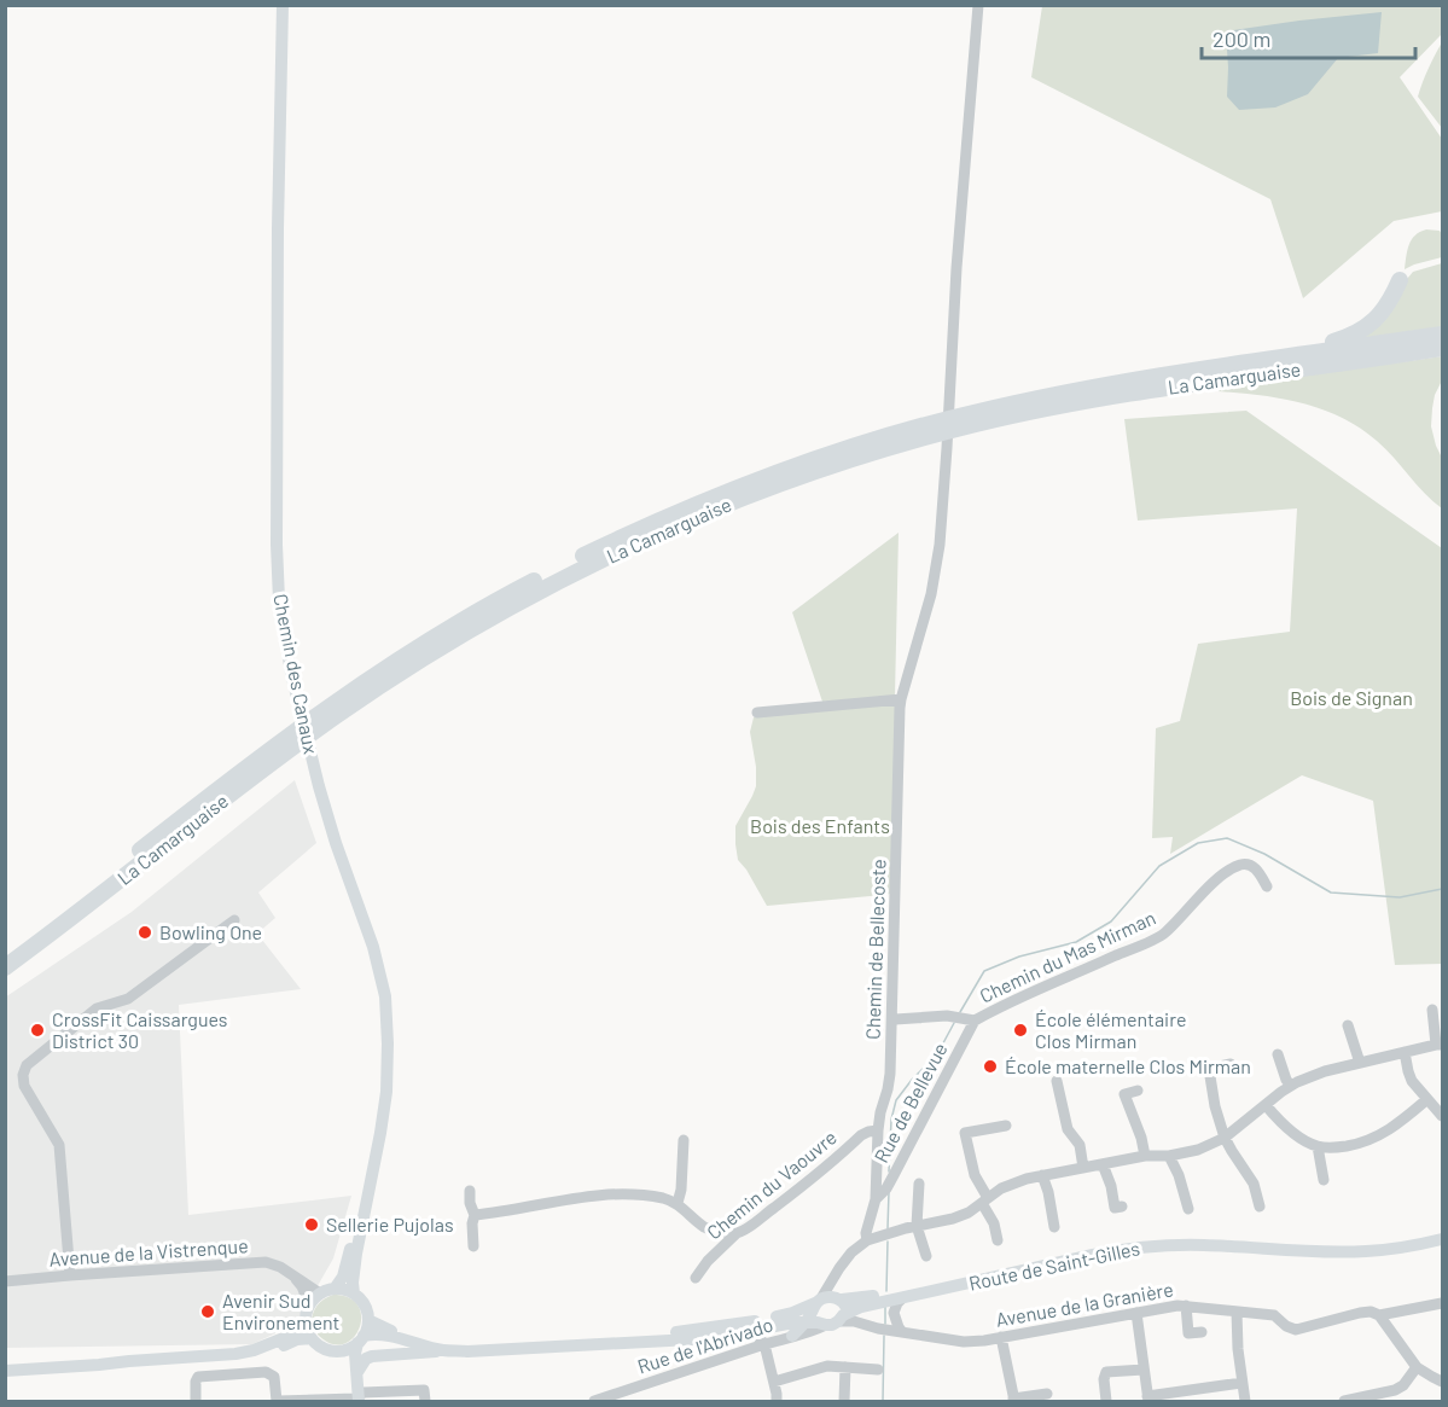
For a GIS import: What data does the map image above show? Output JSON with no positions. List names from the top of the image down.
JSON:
{
  "streets": {
    "highway": ["La Camarguaise"],
    "main road": ["Chemin des Canaux", "Route de Saint-Gilles"],
    "street": [
      "Chemin de Bellecoste",
      "Chemin du Mas Mirman",
      "Rue de Bellevue",
      "Chemin du Vaouvre",
      "Avenue de la Vistrenque",
      "Avenue de la Granière",
      "Rue de l'Abrivado"
    ]
  },
  "crossings": [
    ["Chemin des Canaux", "Avenue de la Vistrenque"],
    ["Chemin des Canaux", "Route de Saint-Gilles"],
    ["Chemin de Bellecoste", "Chemin du Mas Mirman"],
    ["Chemin de Bellecoste", "Rue de Bellevue"],
    ["Chemin de Bellecoste", "Chemin du Vaouvre"],
    ["Chemin du Mas Mirman", "Rue de Bellevue"],
    ["Avenue de la Vistrenque", "Route de Saint-Gilles"],
    ["Route de Saint-Gilles", "Avenue de la Granière"],
    ["Route de Saint-Gilles", "Rue de l'Abrivado"],
    ["Avenue de la Granière", "Rue de l'Abrivado"]
  ],
  "parks": ["Bois de Signan", "Bois des Enfants"],
  "places": [
    "Bowling One",
    "CrossFit Caissargues District 30",
    "École élémentaire Clos Mirman",
    "École maternelle Clos Mirman",
    "Sellerie Pujolas",
    "Avenir Sud Environement"
  ],
  "scale_bar": "200 m"
}
